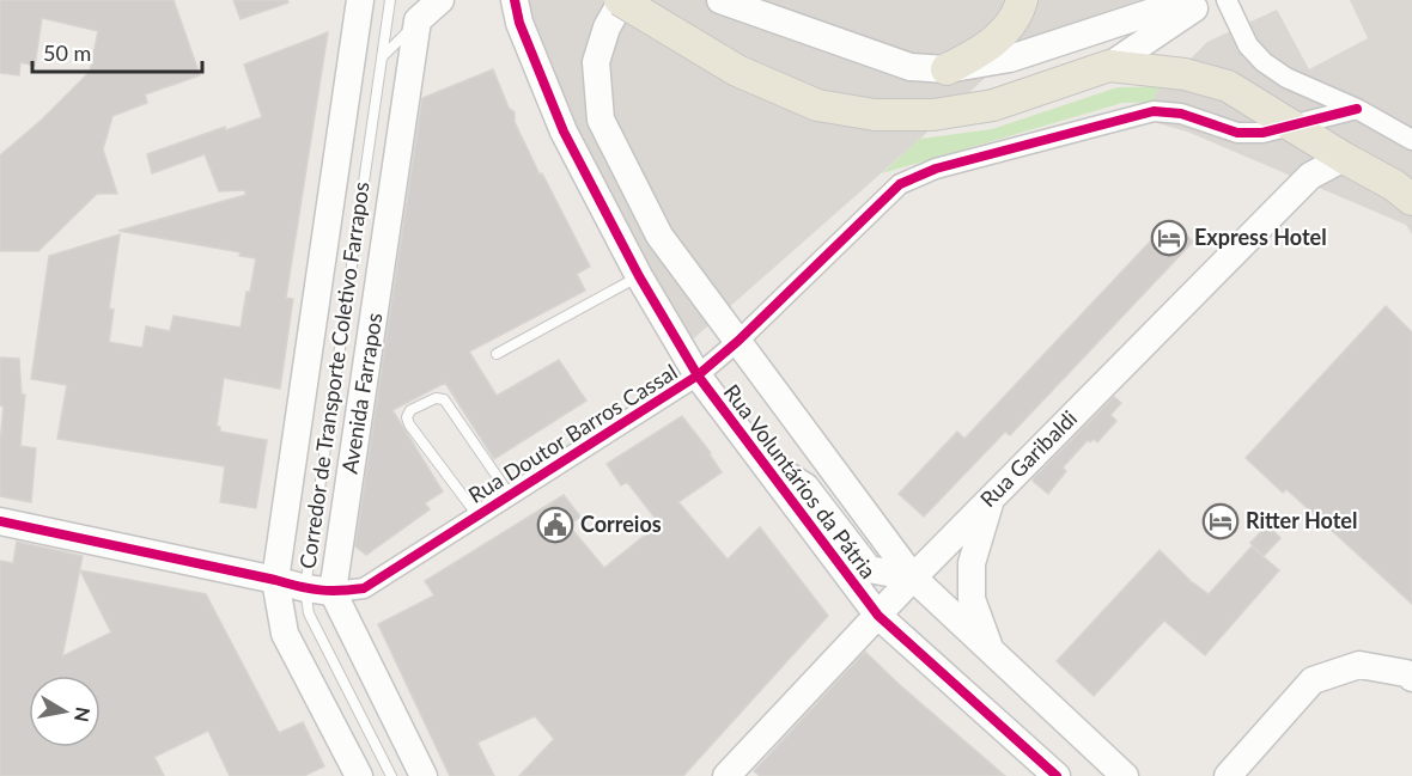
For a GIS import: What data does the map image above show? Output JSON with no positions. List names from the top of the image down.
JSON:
{
  "streets": {
    "main road": [
      "Avenida Farrapos",
      "Rua Doutor Barros Cassal",
      "Rua Garibaldi",
      "Rua Voluntários da Pátria"
    ],
    "lane": ["Corredor de Transporte Coletivo Farrapos"]
  },
  "crossings": [
    ["Corredor de Transporte Coletivo Farrapos", "Rua Doutor Barros Cassal"],
    ["Avenida Farrapos", "Rua Doutor Barros Cassal"],
    ["Rua Doutor Barros Cassal", "Rua Voluntários da Pátria"],
    ["Rua Garibaldi", "Rua Voluntários da Pátria"]
  ],
  "places": {
    "hotel": ["Express Hotel", "Ritter Hotel"],
    "public building": ["Correios"]
  },
  "scale_bar": "50 m",
  "north": "right"
}
